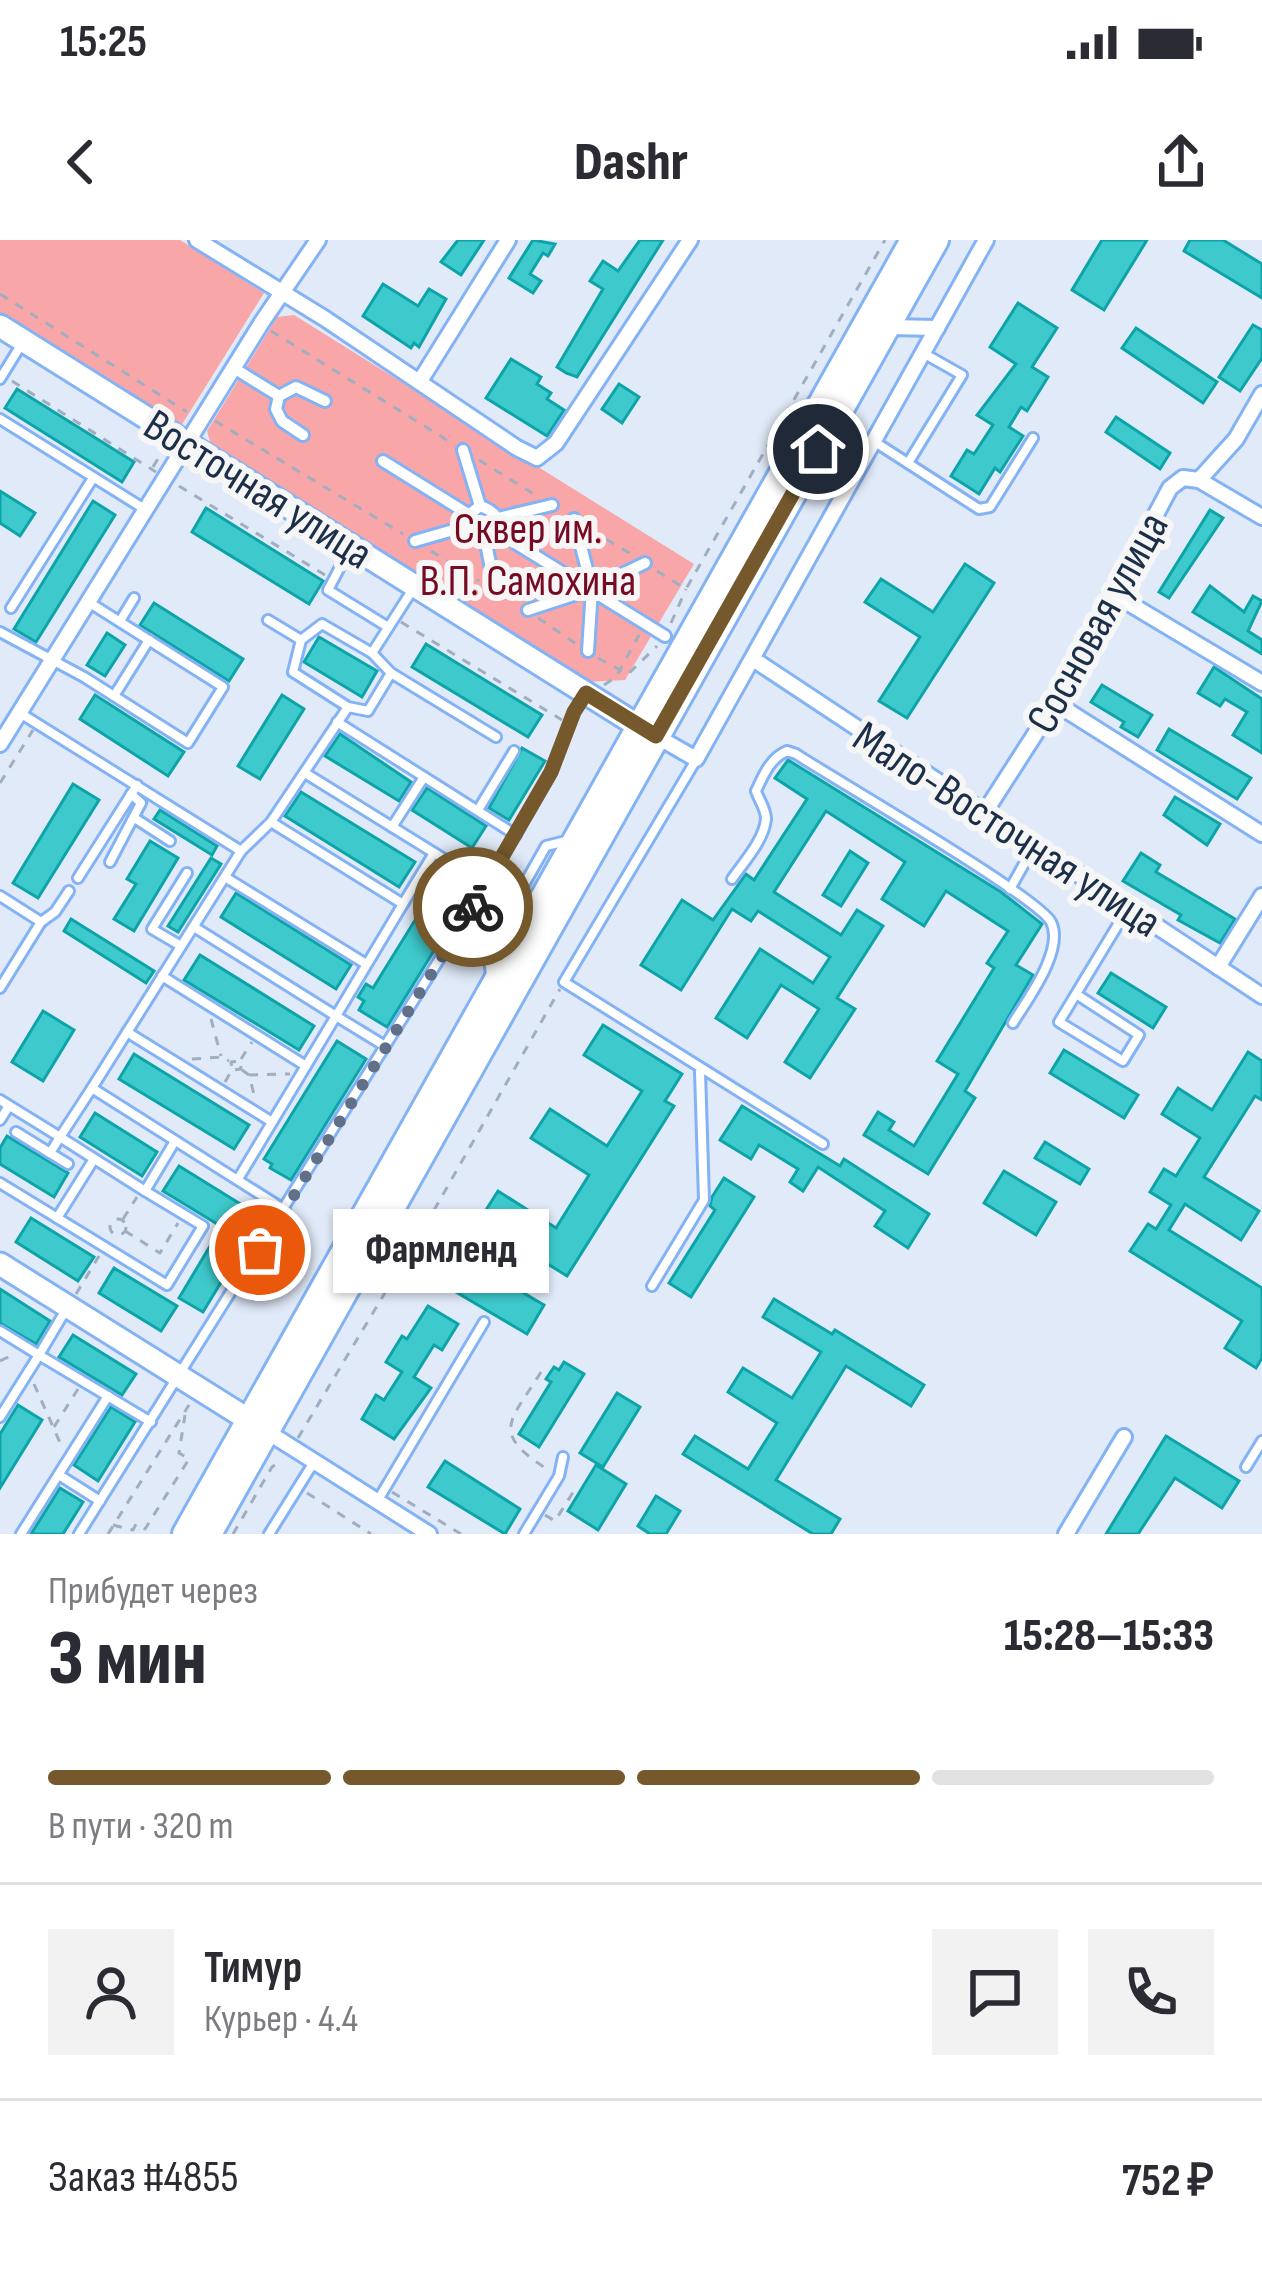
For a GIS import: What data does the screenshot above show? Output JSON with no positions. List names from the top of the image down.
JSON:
{
  "streets": {
    "main road": ["Восточная улица"],
    "street": ["Сосновая улица", "Мало-Восточная улица"]
  },
  "crossings": [
    ["Сосновая улица", "Мало-Восточная улица"]
  ],
  "parks": ["Сквер им. В.П. Самохина"],
  "places": ["Фармленд"],
  "page": {
    "status": "15:25",
    "header": "Dashr",
    "bubble": "Фармленд",
    "heading": ["3 мин", "Прибудет через", "15:28–15:33"],
    "panel": [
      "Тимур",
      "Курьер · 4.4",
      "Заказ #4855",
      "752 ₽"
    ],
    "bar": "В пути · 320 m"
  }
}
